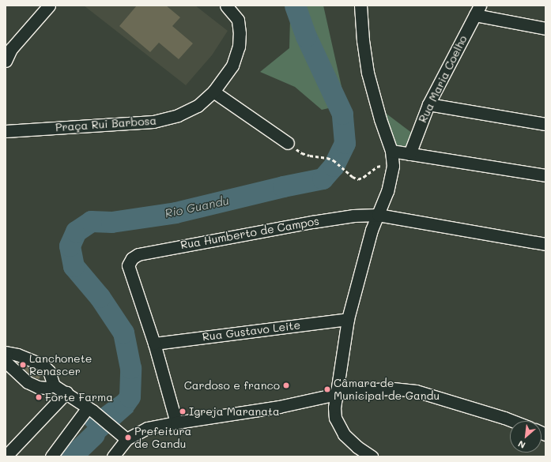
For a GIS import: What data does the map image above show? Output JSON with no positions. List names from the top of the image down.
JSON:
{
  "streets": {
    "street": [
      "Rua Maria Coelho",
      "Praça Rui Barbosa",
      "Rua Humberto de Campos",
      "Rua Gustavo Leite"
    ]
  },
  "crossings": [
    ["Rua Humberto de Campos", "Rua Gustavo Leite"]
  ],
  "water": ["Rio Guandu"],
  "places": [
    "Lanchonete Renascer",
    "Cardoso e franco",
    "Câmara de Municipal de Gandu",
    "Forte Farma",
    "Igreja Maranata",
    "Prefeitura de Gandu"
  ],
  "north": "bottom left"
}
